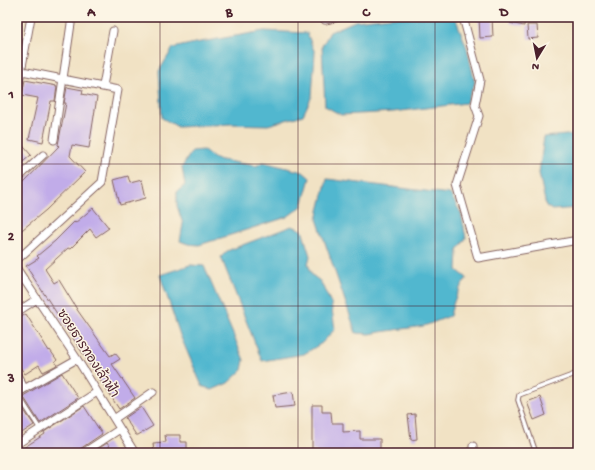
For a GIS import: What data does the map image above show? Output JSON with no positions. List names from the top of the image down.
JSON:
{
  "streets": {
    "street": ["ซอยธารทองเล้าฟ้า"]
  },
  "north": "bottom",
  "grid": {
    "columns": [
      "A",
      "B",
      "C",
      "D"
    ],
    "rows": ["1", "2", "3"]
  }
}
